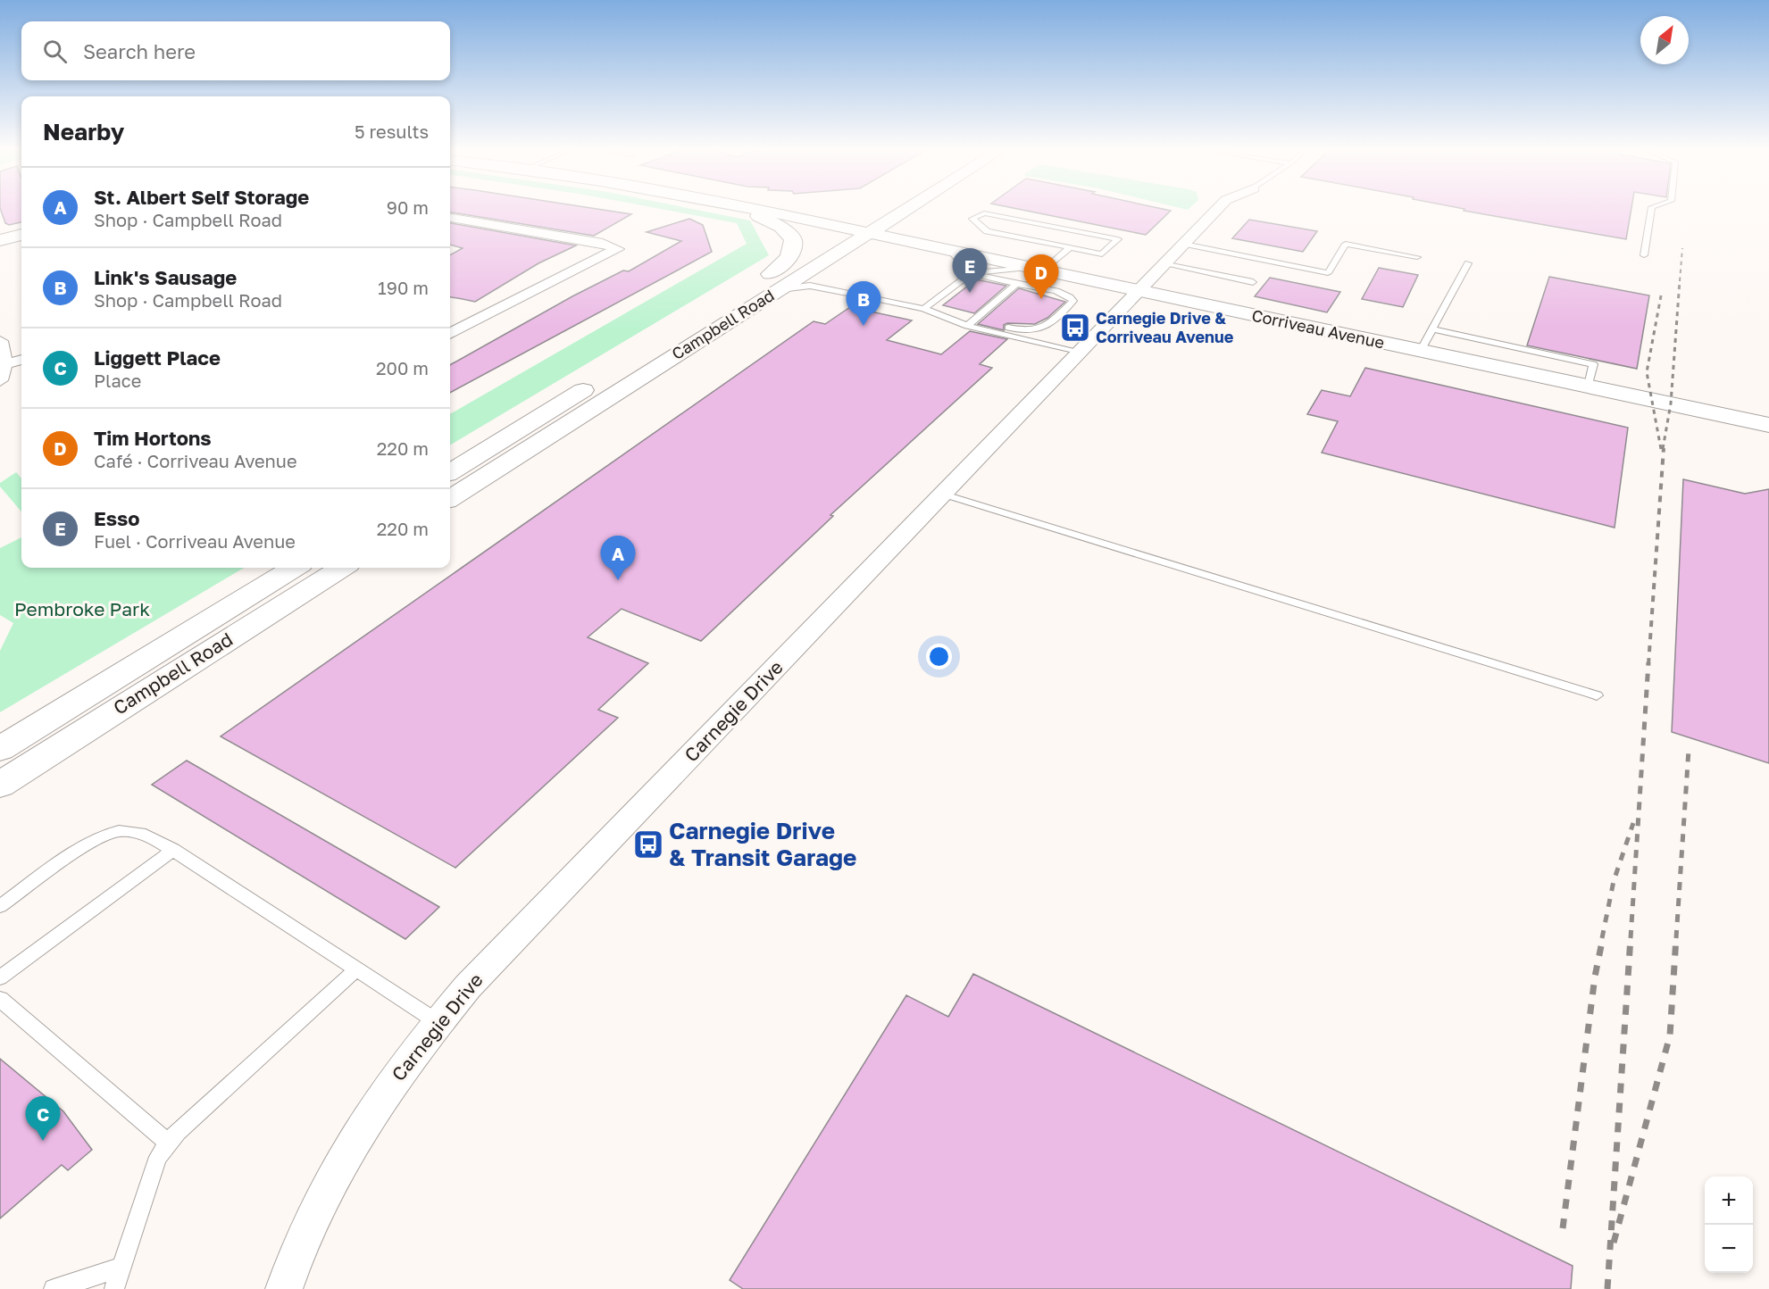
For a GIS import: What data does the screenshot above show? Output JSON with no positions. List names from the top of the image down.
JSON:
{
  "streets": {
    "main road": ["Campbell Road", "Corriveau Avenue"],
    "street": ["Carnegie Drive"]
  },
  "crossings": [
    ["Campbell Road", "Corriveau Avenue"],
    ["Corriveau Avenue", "Carnegie Drive"]
  ],
  "parks": ["Pembroke Park"],
  "places": {
    "bus stop": ["Carnegie Drive & Corriveau Avenue", "Carnegie Drive & Transit Garage"]
  },
  "north": "top right",
  "page": {
    "search": "Search here",
    "heading": ["Nearby", "5 results"],
    "list": [
      {
        "mark": "A",
        "name": "St. Albert Self Storage",
        "note": "Shop · Campbell Road",
        "value": "90 m"
      },
      {
        "mark": "B",
        "name": "Link's Sausage",
        "note": "Shop · Campbell Road",
        "value": "190 m"
      },
      {
        "mark": "C",
        "name": "Liggett Place",
        "note": "Place",
        "value": "200 m"
      },
      {
        "mark": "D",
        "name": "Tim Hortons",
        "note": "Café · Corriveau Avenue",
        "value": "220 m"
      },
      {
        "mark": "E",
        "name": "Esso",
        "note": "Fuel · Corriveau Avenue",
        "value": "220 m"
      }
    ],
    "pins": [
      "E",
      "D",
      "B",
      "A",
      "C"
    ],
    "map_buttons": ["+", "−"]
  }
}
